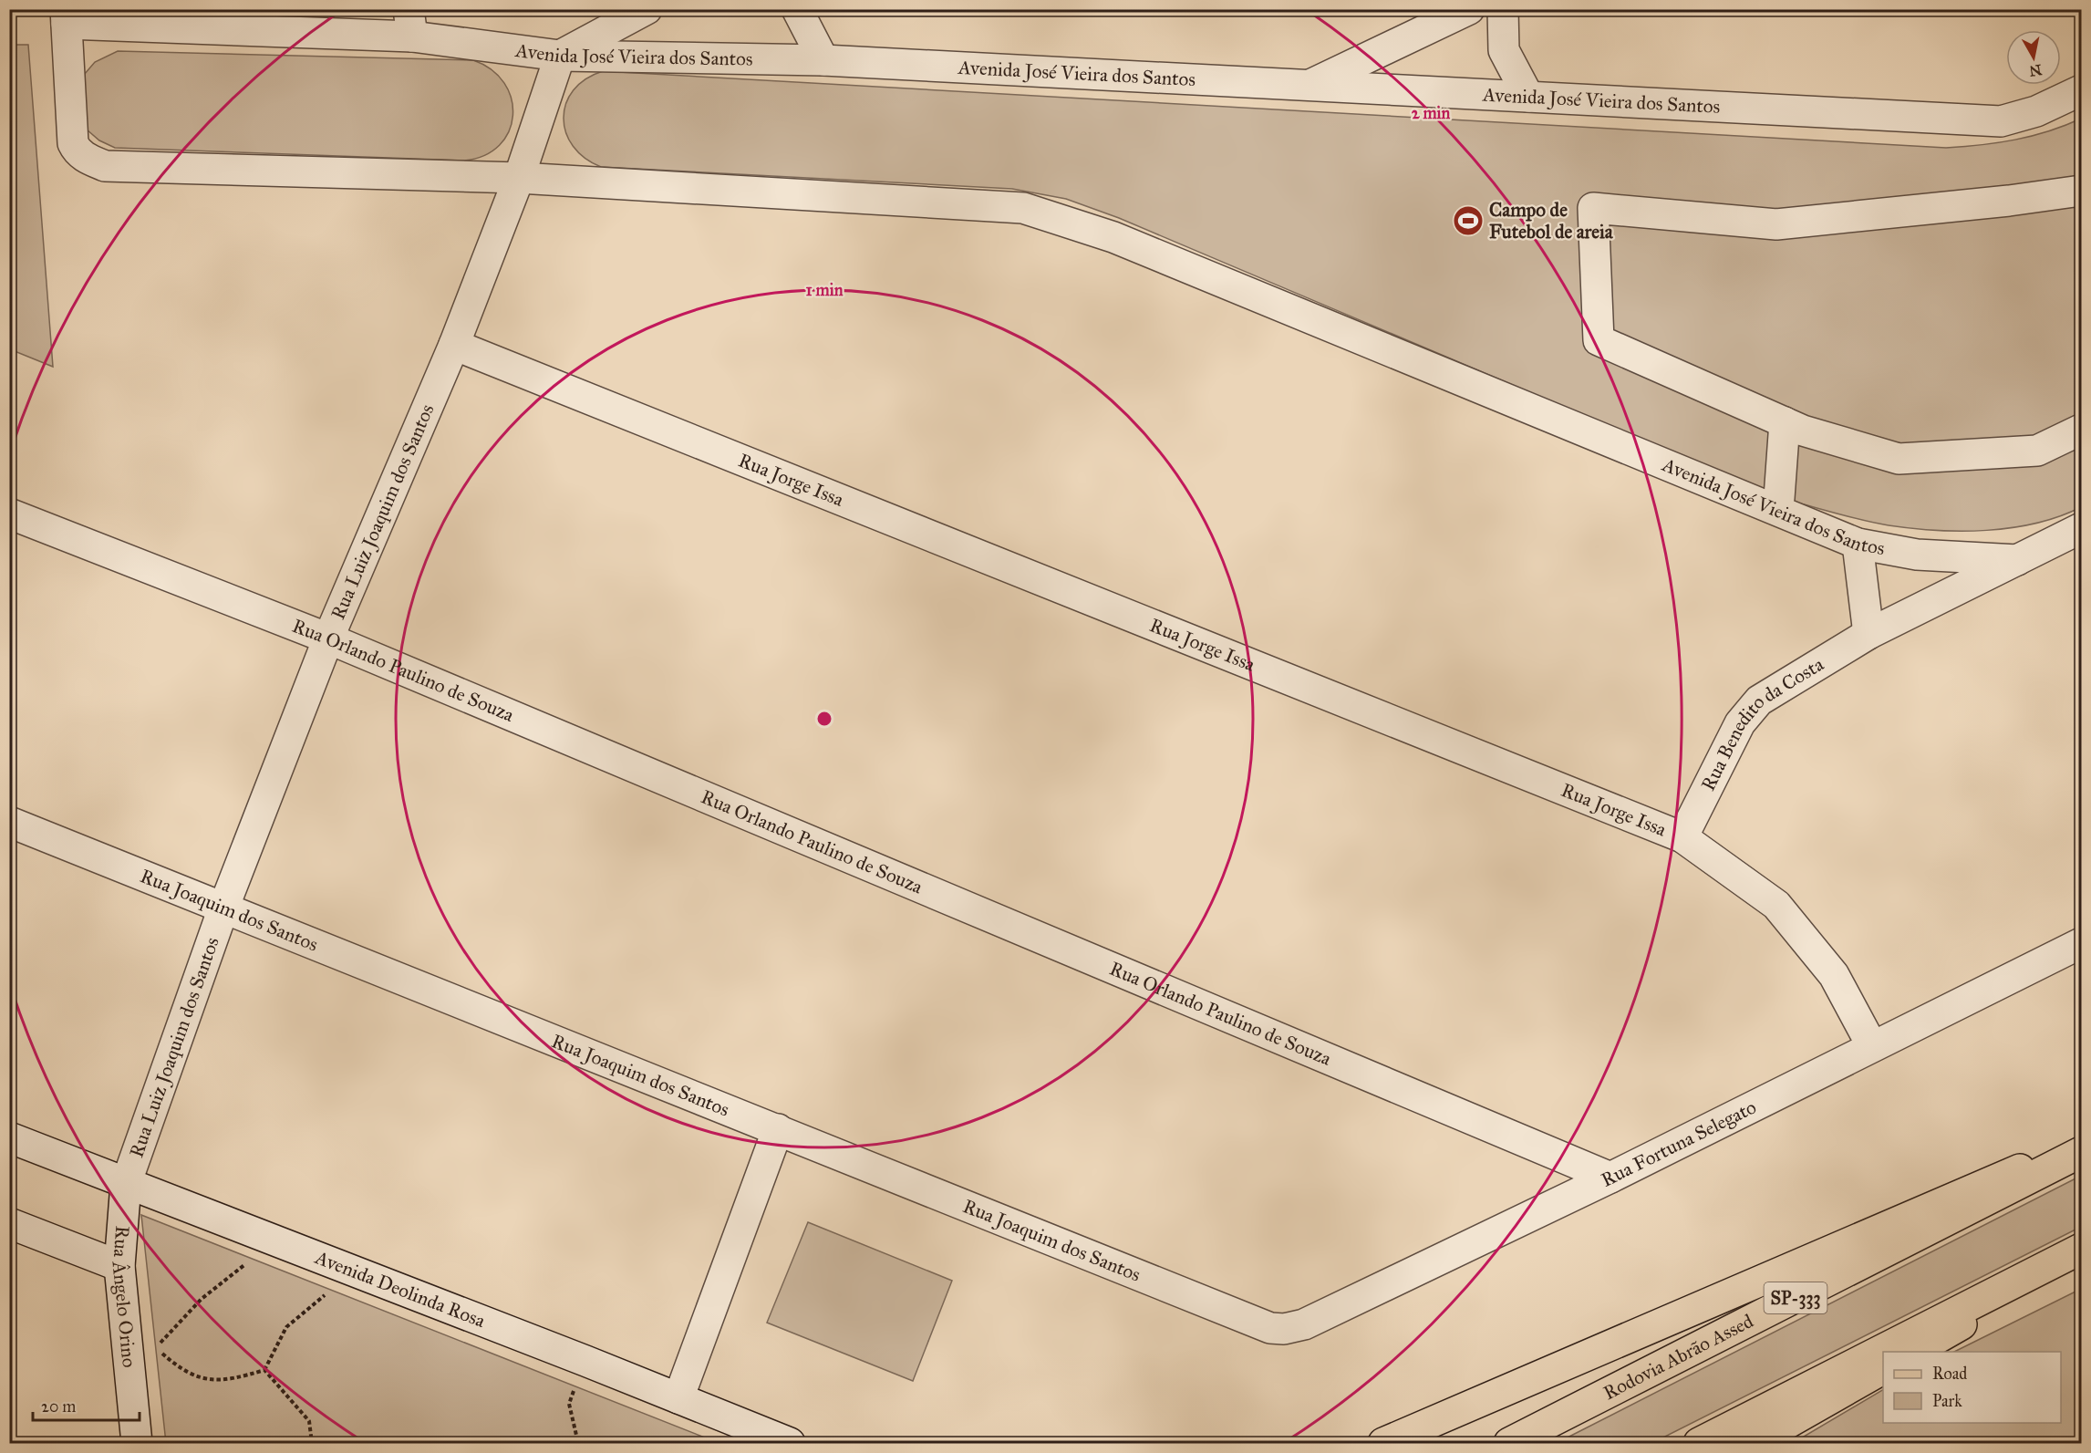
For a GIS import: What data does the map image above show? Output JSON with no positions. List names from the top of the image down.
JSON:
{
  "streets": {
    "main road": ["SP-333", "Rodovia Abrão Assed"],
    "street": [
      "Avenida José Vieira dos Santos",
      "Rua Jorge Issa",
      "Rua Luiz Joaquim dos Santos",
      "Rua Orlando Paulino de Souza",
      "Rua Benedito da Costa",
      "Rua Joaquim dos Santos",
      "Rua Fortuna Selegato",
      "Avenida Deolinda Rosa",
      "Rua Ângelo Orino"
    ]
  },
  "crossings": [
    ["Avenida José Vieira dos Santos", "Rua Luiz Joaquim dos Santos"],
    ["Avenida José Vieira dos Santos", "Rua Benedito da Costa"],
    ["Rua Jorge Issa", "Rua Luiz Joaquim dos Santos"],
    ["Rua Jorge Issa", "Rua Benedito da Costa"],
    ["Rua Jorge Issa", "Rua Fortuna Selegato"],
    ["Rua Luiz Joaquim dos Santos", "Rua Orlando Paulino de Souza"],
    ["Rua Luiz Joaquim dos Santos", "Rua Joaquim dos Santos"],
    ["Rua Luiz Joaquim dos Santos", "Avenida Deolinda Rosa"],
    ["Rua Luiz Joaquim dos Santos", "Rua Ângelo Orino"],
    ["Rua Orlando Paulino de Souza", "Rua Fortuna Selegato"],
    ["Rua Joaquim dos Santos", "Rua Fortuna Selegato"],
    ["Avenida Deolinda Rosa", "Rua Ângelo Orino"]
  ],
  "places": {
    "sports": ["Campo de Futebol de areia"]
  },
  "legend": ["Road", "Park"],
  "scale_bar": "20 m",
  "north": "bottom",
  "rings": ["2 min", "1 min"]
}
